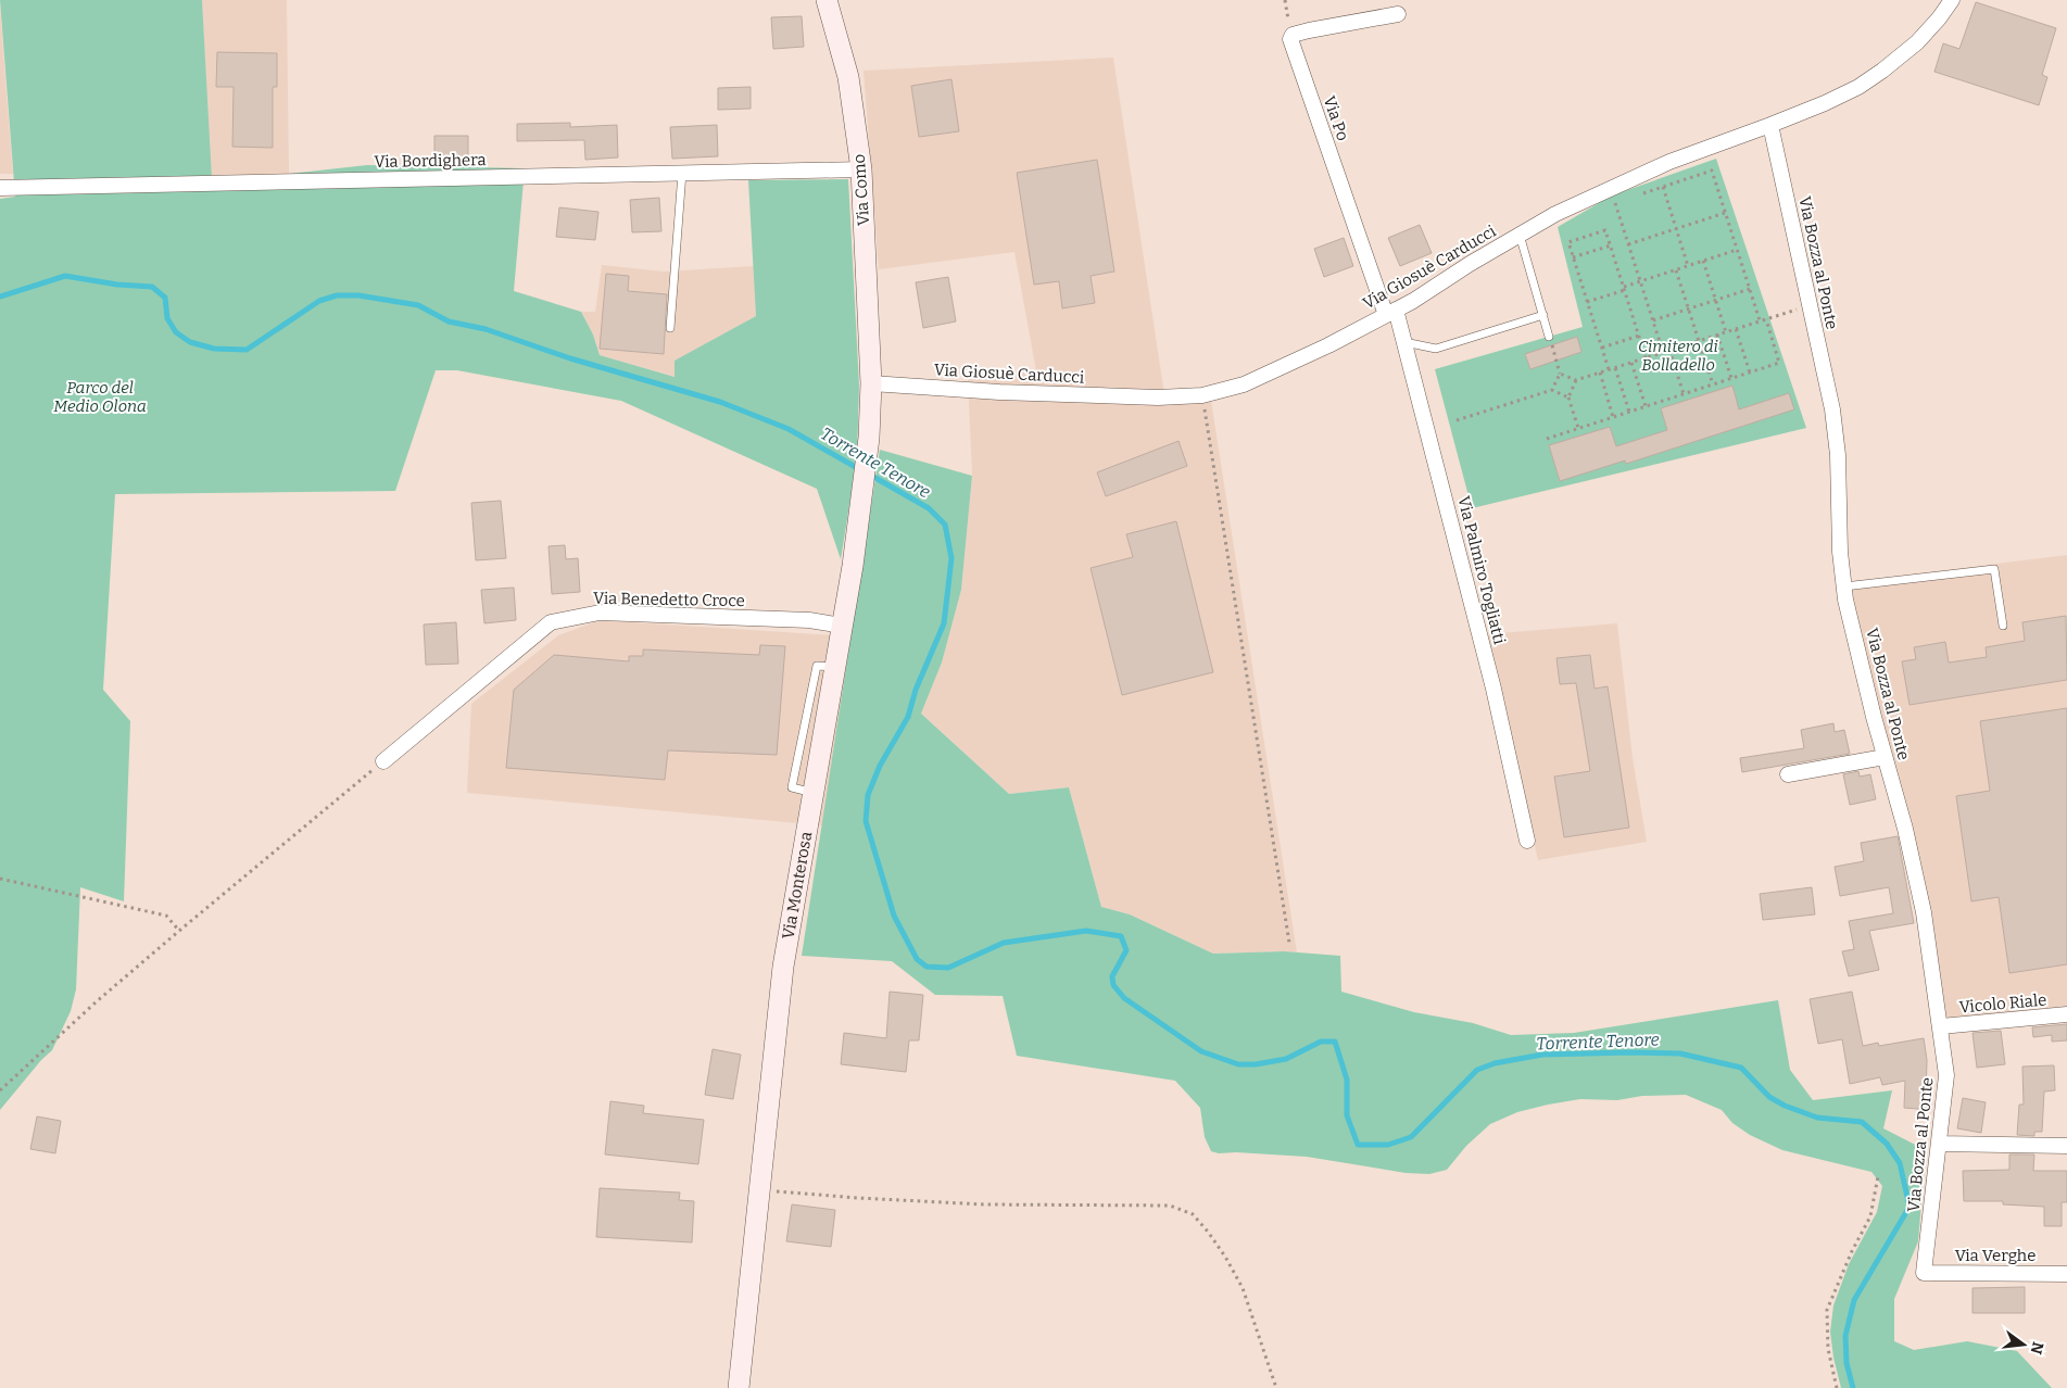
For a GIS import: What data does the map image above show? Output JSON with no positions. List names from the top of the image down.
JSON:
{
  "streets": {
    "main road": ["Via Como", "Via Monterosa"],
    "street": [
      "Via Po",
      "Via Bordighera",
      "Via Bozza al Ponte",
      "Via Giosuè Carducci",
      "Via Palmiro Togliatti",
      "Via Benedetto Croce",
      "Vicolo Riale",
      "Via Verghe"
    ]
  },
  "crossings": [
    ["Via Po", "Via Giosuè Carducci"],
    ["Via Po", "Via Palmiro Togliatti"],
    ["Via Bordighera", "Via Como"],
    ["Via Como", "Via Giosuè Carducci"],
    ["Via Como", "Via Monterosa"],
    ["Via Bozza al Ponte", "Via Giosuè Carducci"],
    ["Via Bozza al Ponte", "Vicolo Riale"],
    ["Via Bozza al Ponte", "Via Verghe"],
    ["Via Giosuè Carducci", "Via Palmiro Togliatti"],
    ["Via Giosuè Carducci", "Via Monterosa"],
    ["Via Benedetto Croce", "Via Monterosa"]
  ],
  "water": ["Torrente Tenore"],
  "parks": ["Cimitero di Bolladello", "Parco del Medio Olona"],
  "north": "right"
}
